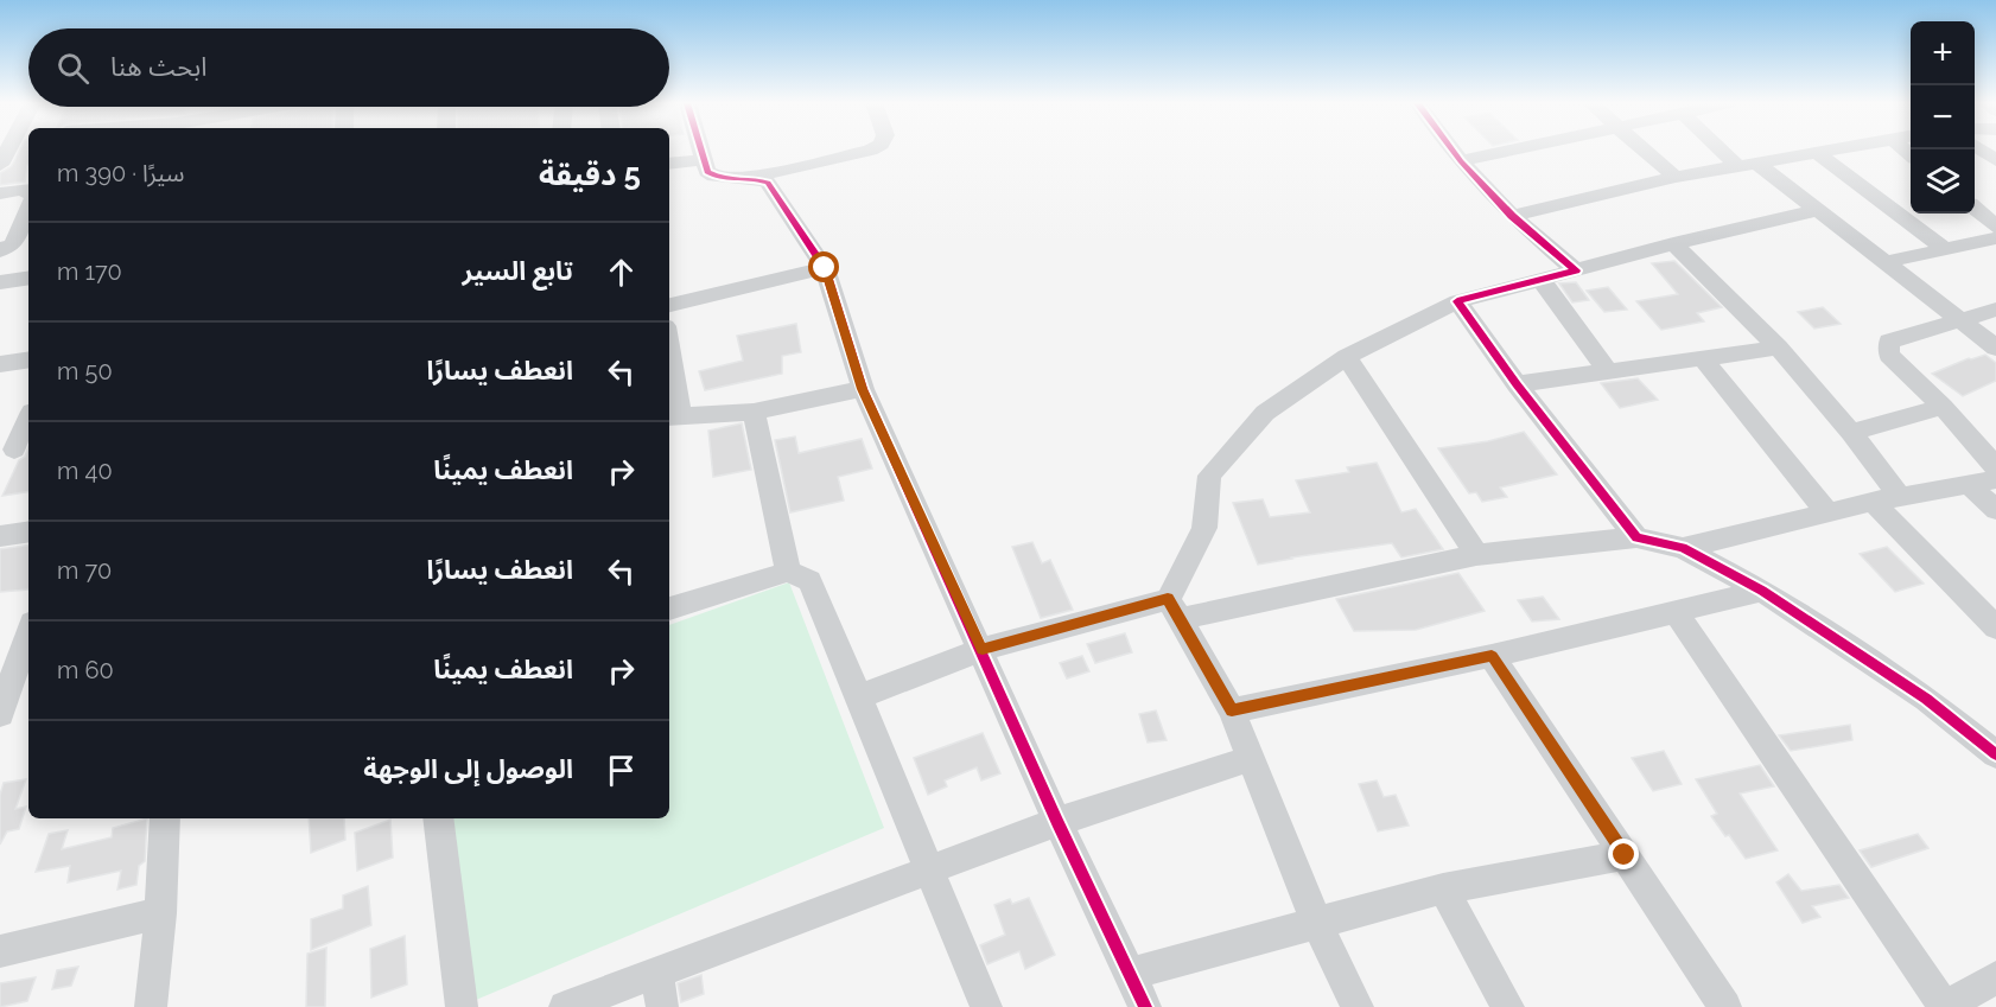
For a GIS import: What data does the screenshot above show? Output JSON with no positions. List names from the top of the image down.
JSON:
{
  "page": {
    "map_buttons": ["+", "−"],
    "search": "ابحث هنا",
    "heading": ["5 دقيقة", "سيرًا · 390 m"],
    "list": [
      ["تابع السير", "170 m"],
      ["انعطف يسارًا", "50 m"],
      ["انعطف يمينًا", "40 m"],
      ["انعطف يسارًا", "70 m"],
      ["انعطف يمينًا", "60 m"],
      "الوصول إلى الوجهة"
    ]
  }
}
